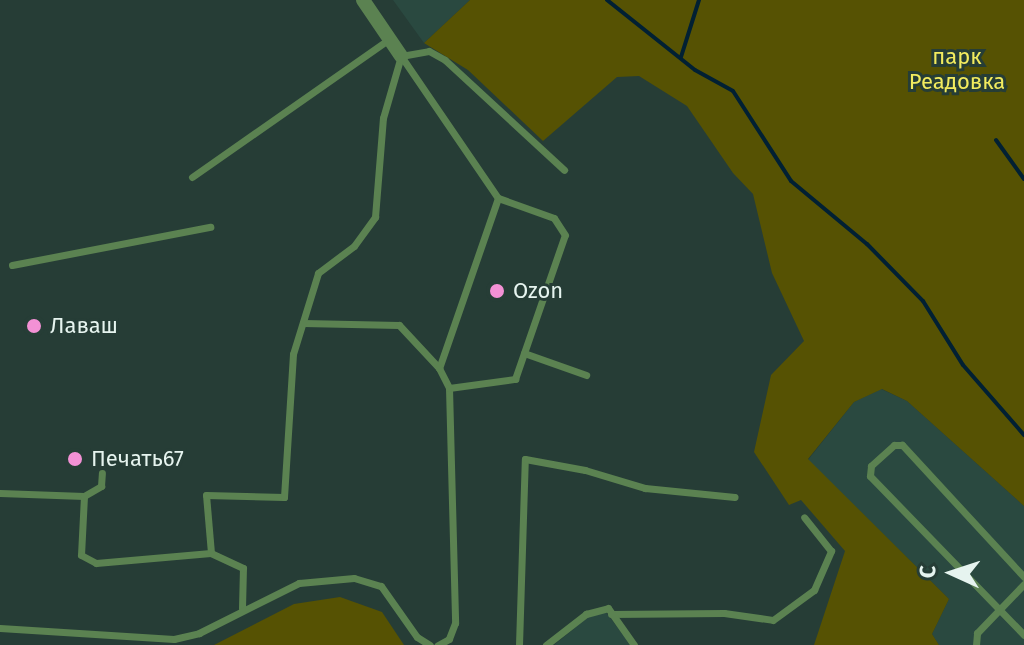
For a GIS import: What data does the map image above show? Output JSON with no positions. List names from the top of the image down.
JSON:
{
  "parks": ["парк Реадовка"],
  "places": ["Ozon", "Лаваш", "Печать67"],
  "north": "left"
}
